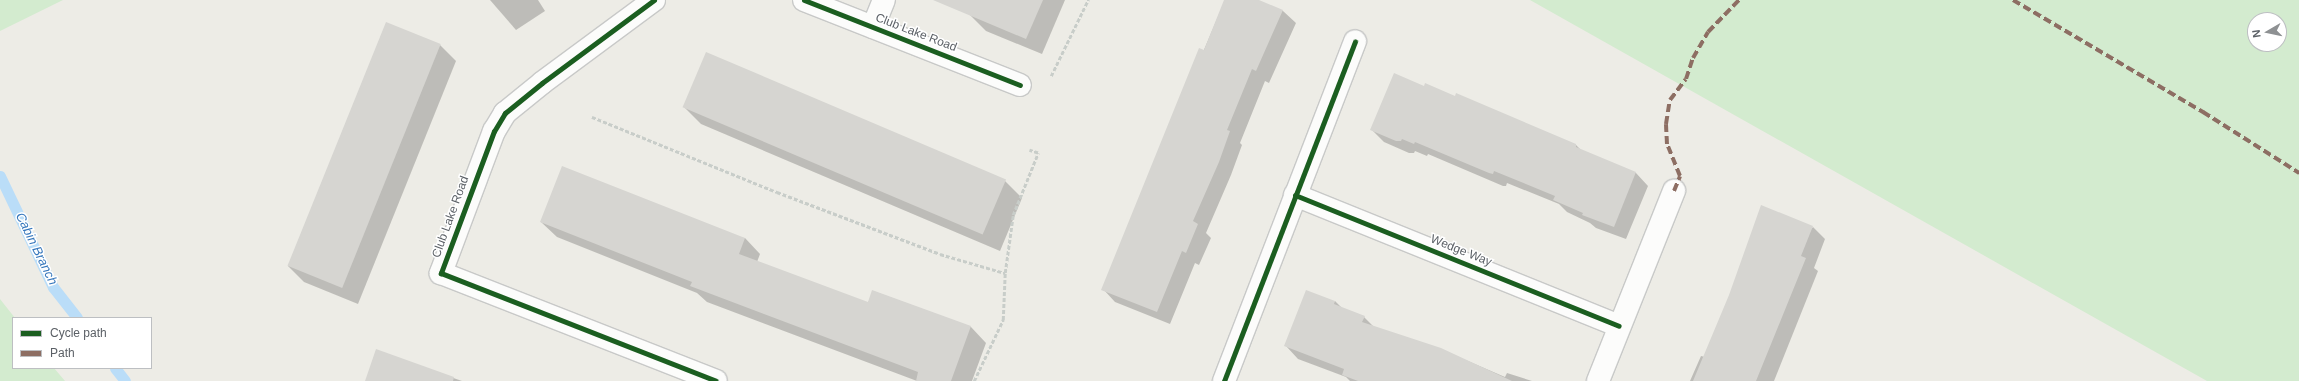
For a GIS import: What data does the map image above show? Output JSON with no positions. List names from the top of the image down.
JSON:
{
  "streets": {
    "street": ["Club Lake Road", "Wedge Way"]
  },
  "water": ["Cabin Branch"],
  "legend": ["Cycle path", "Path"],
  "north": "left"
}
